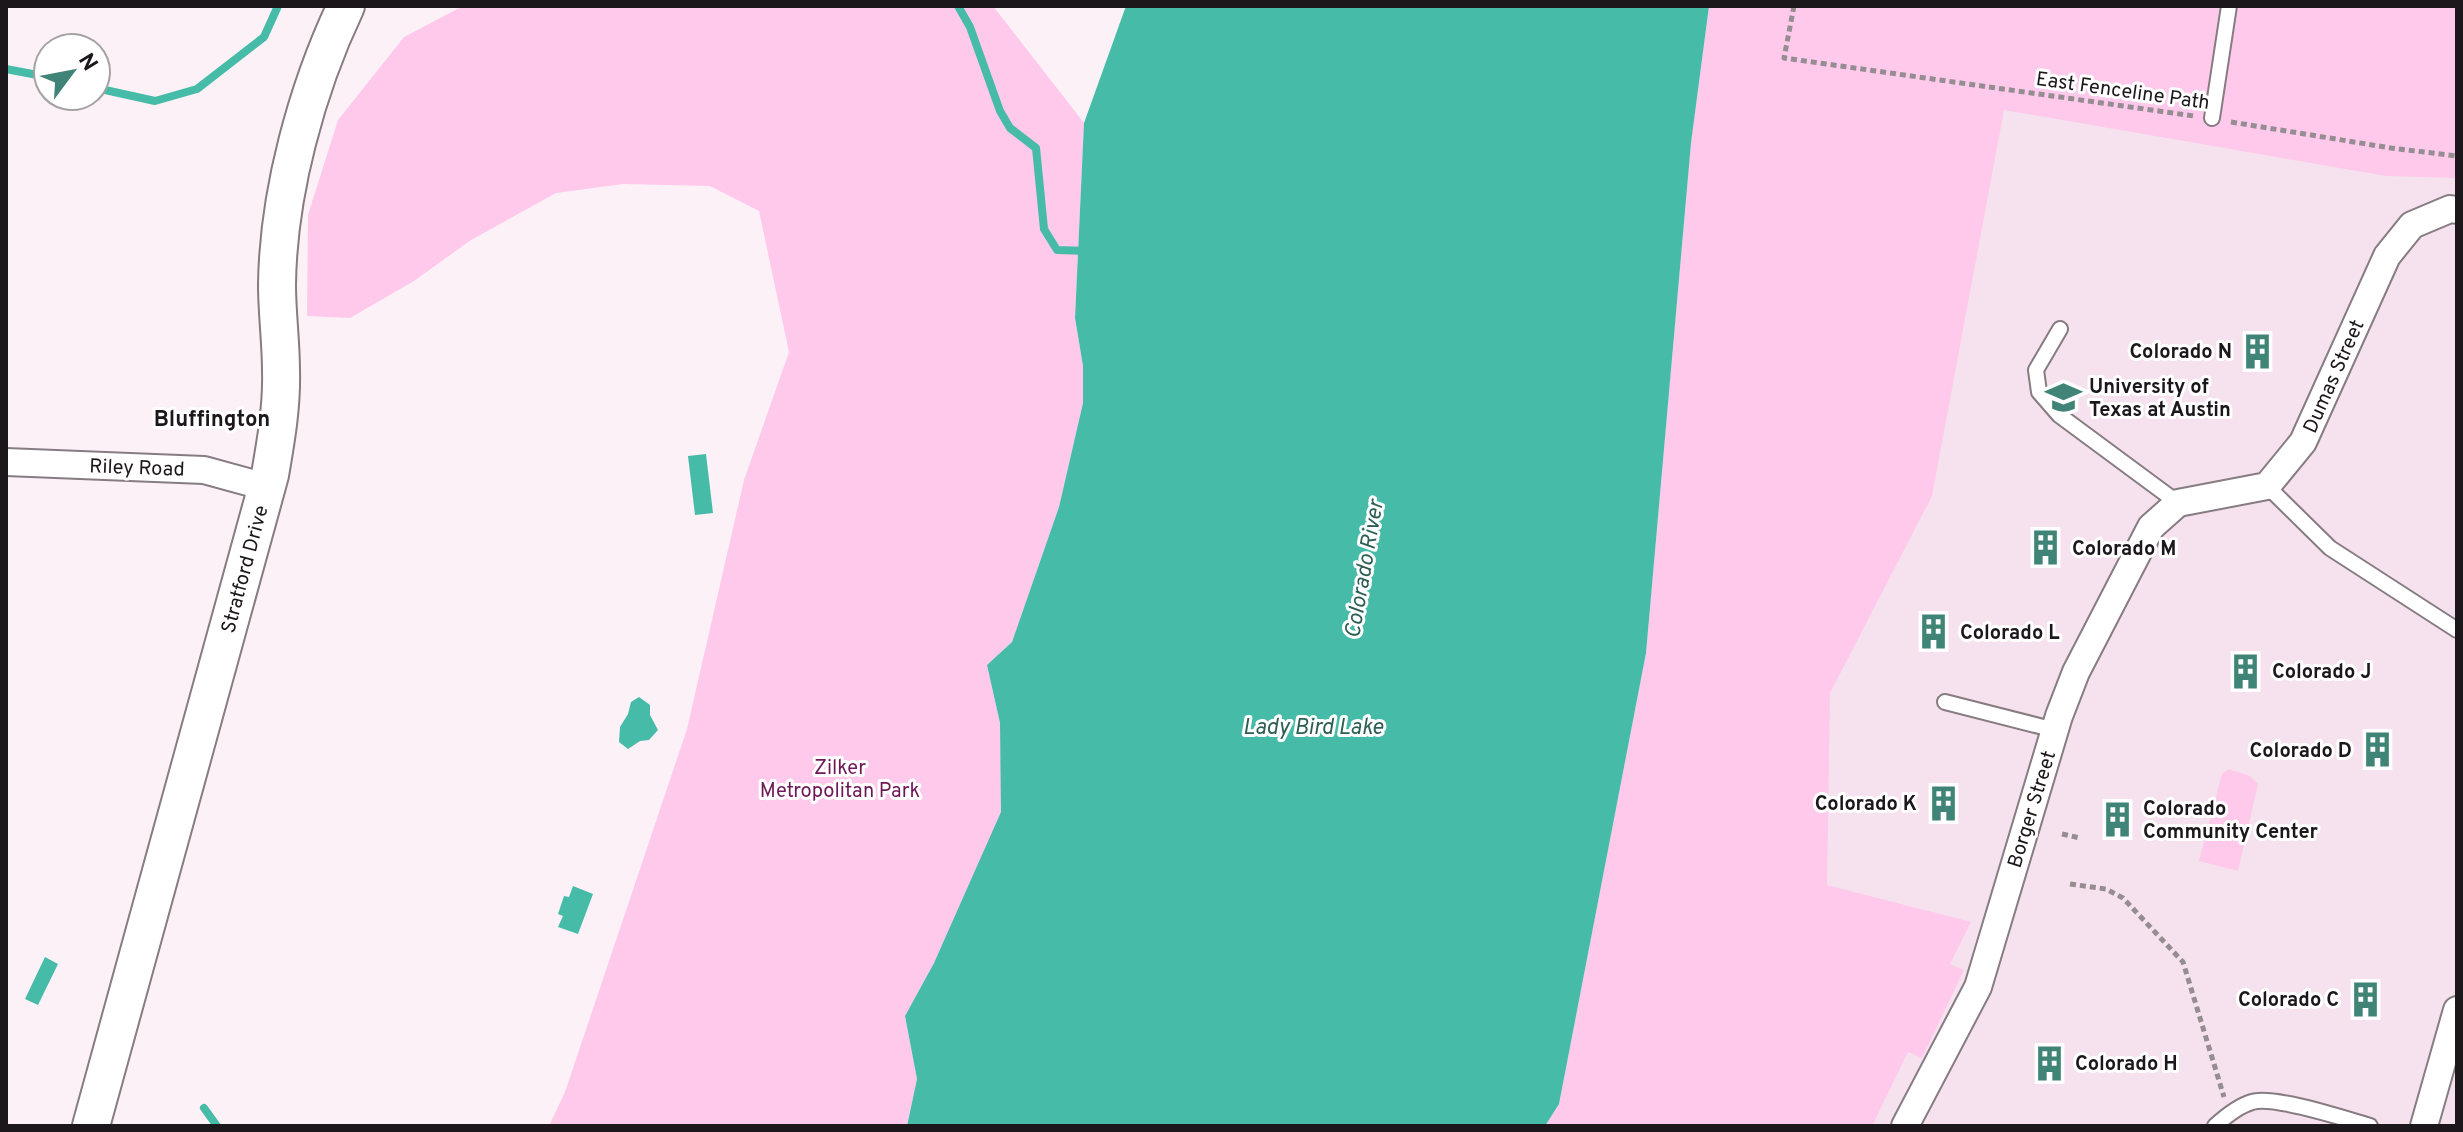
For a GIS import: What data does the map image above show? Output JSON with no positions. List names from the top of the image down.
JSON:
{
  "streets": {
    "street": [
      "Dumas Street",
      "Riley Road",
      "Stratford Drive",
      "Borger Street"
    ],
    "path": ["East Fenceline Path"]
  },
  "crossings": [
    ["Riley Road", "Stratford Drive"]
  ],
  "districts": ["Bluffington"],
  "water": ["Colorado River", "Lady Bird Lake"],
  "parks": ["Zilker Metropolitan Park"],
  "places": {
    "building": [
      "Colorado N",
      "Colorado M",
      "Colorado L",
      "Colorado J",
      "Colorado D",
      "Colorado K",
      "Colorado Community Center",
      "Colorado C",
      "Colorado H"
    ],
    "school or university": ["University of Texas at Austin"]
  },
  "north": "top right"
}
